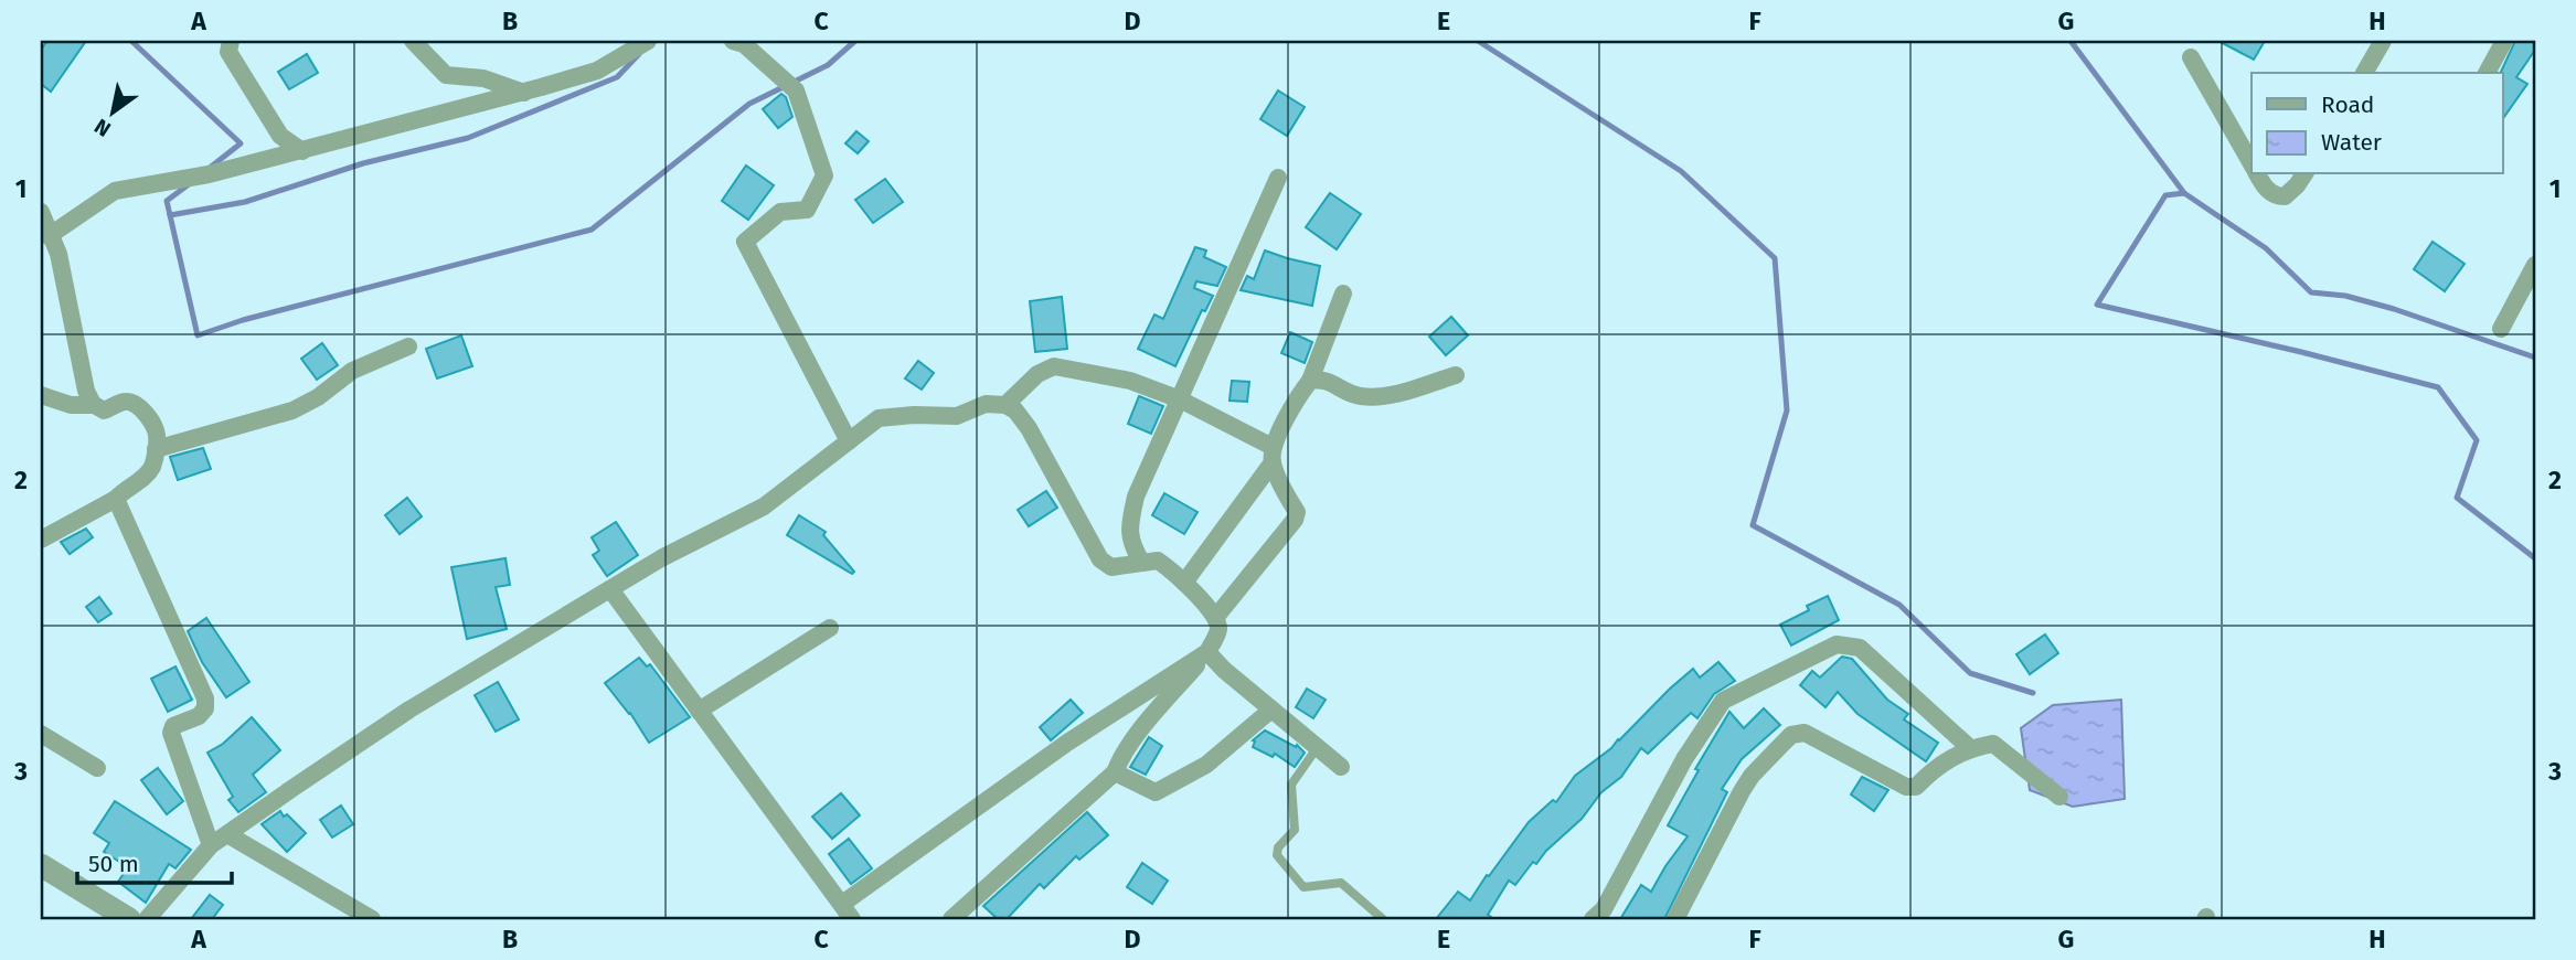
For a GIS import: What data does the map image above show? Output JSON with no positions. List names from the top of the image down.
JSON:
{
  "legend": ["Road", "Water"],
  "scale_bar": "50 m",
  "north": "bottom left",
  "grid": {
    "columns": [
      "A",
      "B",
      "C",
      "D",
      "E",
      "F",
      "G",
      "H"
    ],
    "rows": ["1", "2", "3"]
  }
}
